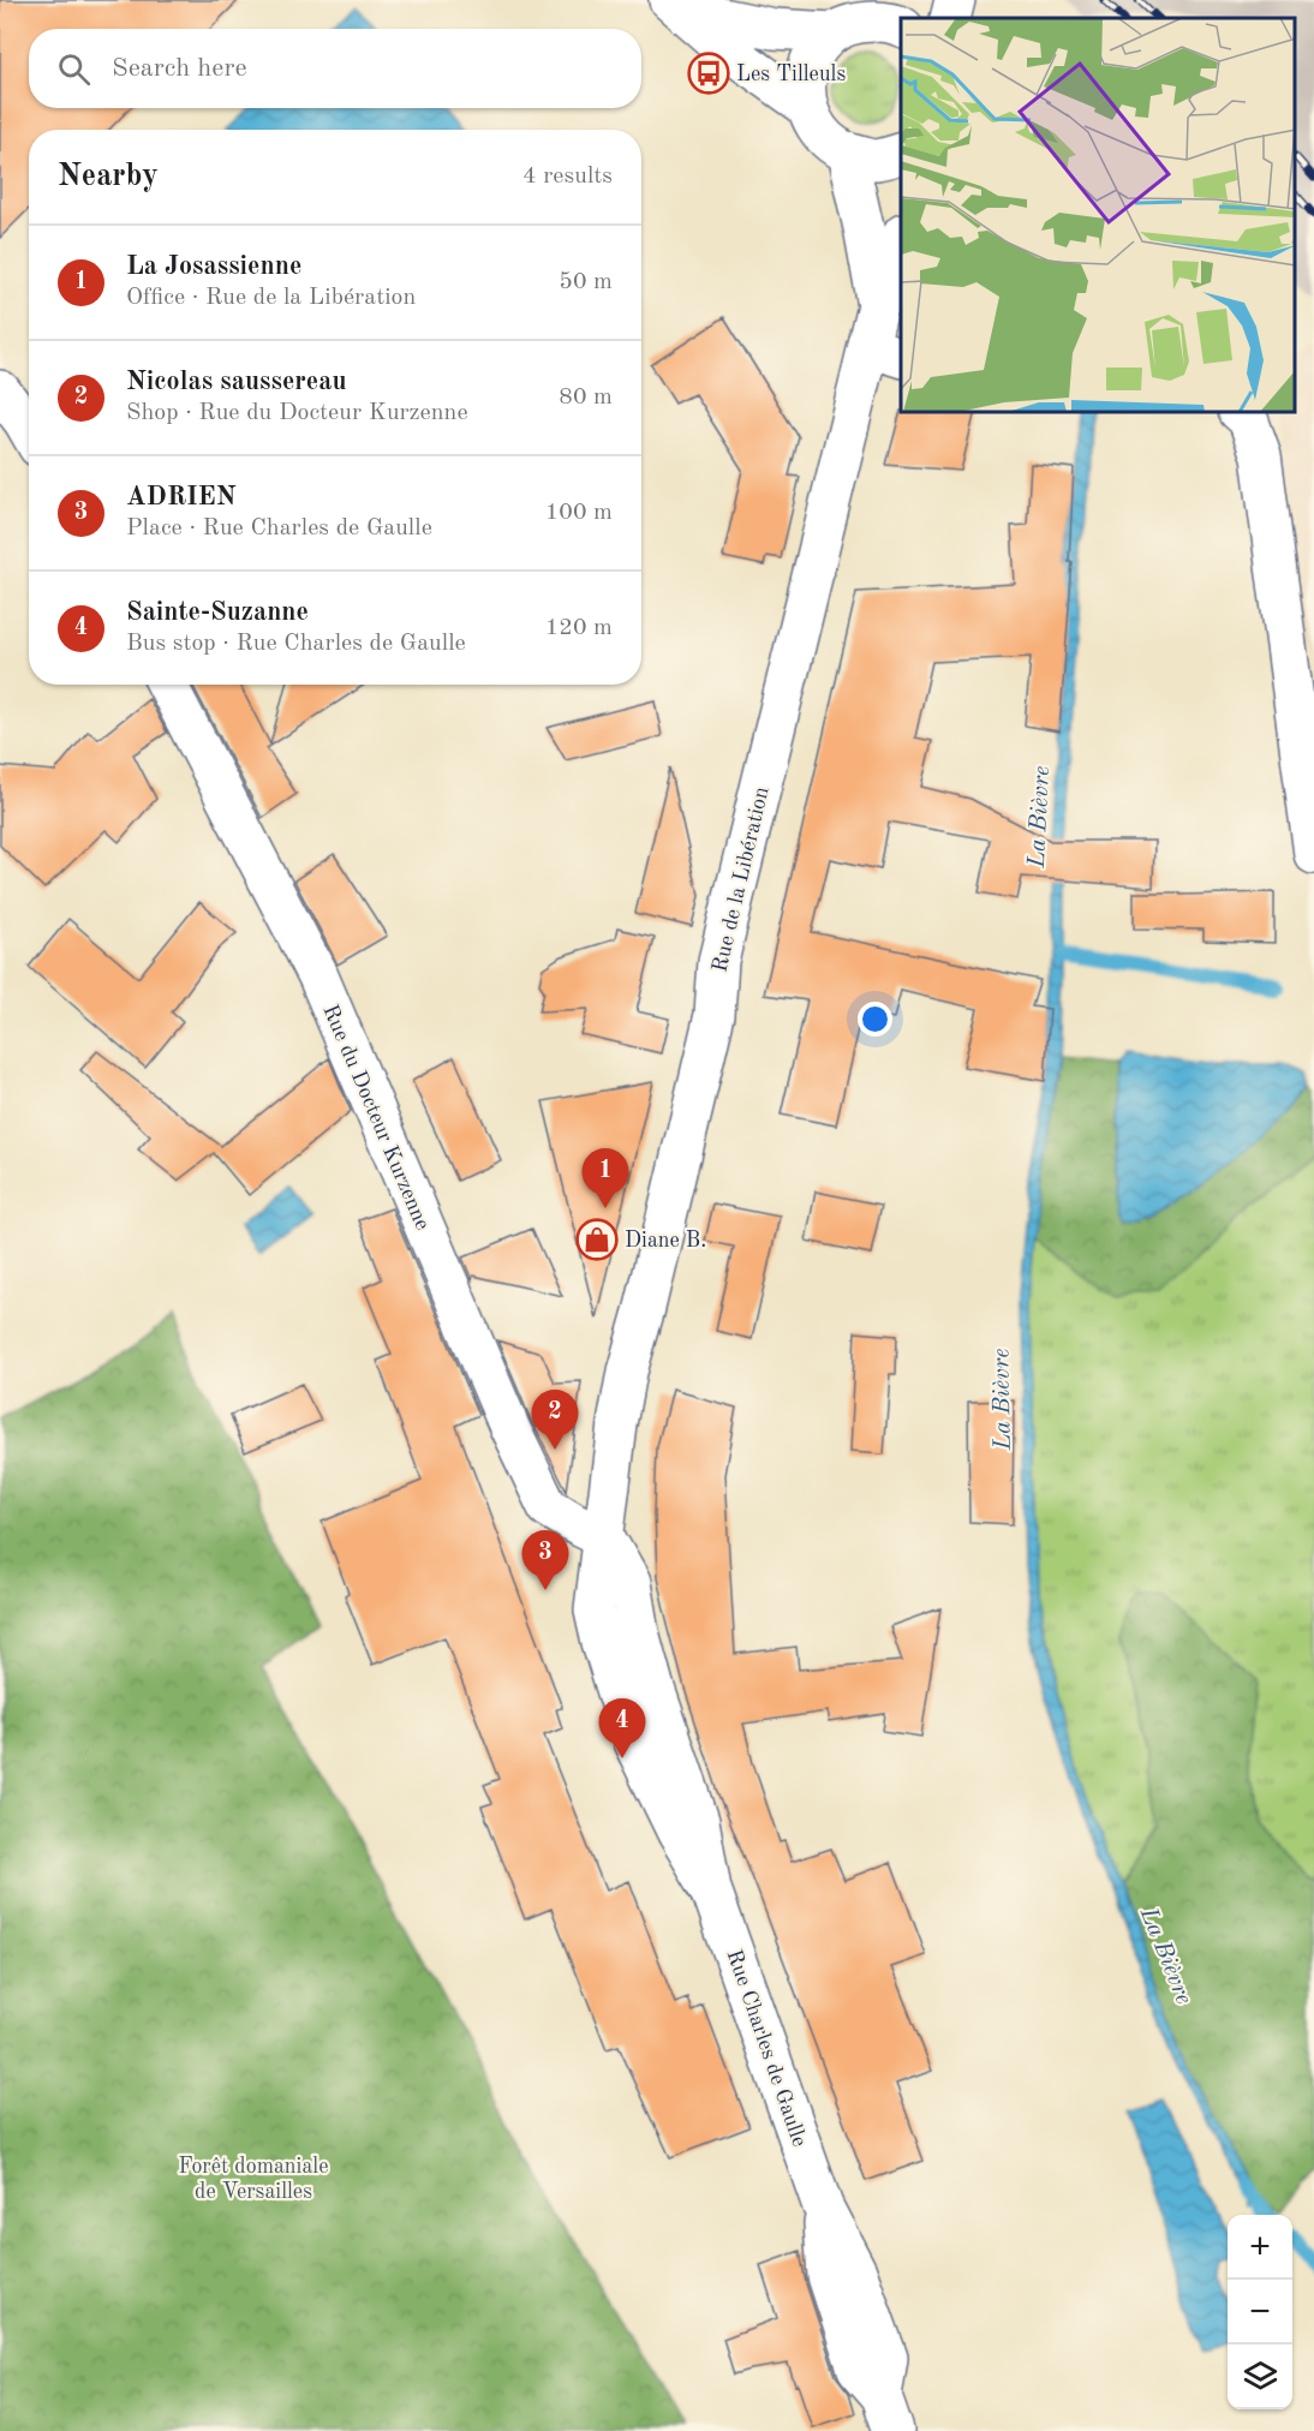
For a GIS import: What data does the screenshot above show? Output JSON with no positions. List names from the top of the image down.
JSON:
{
  "streets": {
    "main road": ["Rue de la Libération", "Rue du Docteur Kurzenne", "Rue Charles de Gaulle"]
  },
  "crossings": [
    ["Rue de la Libération", "Rue du Docteur Kurzenne"],
    ["Rue de la Libération", "Rue Charles de Gaulle"],
    ["Rue du Docteur Kurzenne", "Rue Charles de Gaulle"]
  ],
  "water": ["La Bièvre"],
  "parks": ["Forêt domaniale de Versailles"],
  "places": {
    "bus stop": ["Les Tilleuls"],
    "shop": ["Diane B."]
  },
  "page": {
    "search": "Search here",
    "heading": ["Nearby", "4 results"],
    "list": [
      {
        "mark": "1",
        "name": "La Josassienne",
        "note": "Office · Rue de la Libération",
        "value": "50 m"
      },
      {
        "mark": "2",
        "name": "Nicolas saussereau",
        "note": "Shop · Rue du Docteur Kurzenne",
        "value": "80 m"
      },
      {
        "mark": "3",
        "name": "ADRIEN",
        "note": "Place · Rue Charles de Gaulle",
        "value": "100 m"
      },
      {
        "mark": "4",
        "name": "Sainte-Suzanne",
        "note": "Bus stop · Rue Charles de Gaulle",
        "value": "120 m"
      }
    ],
    "pins": [
      "1",
      "2",
      "3",
      "4"
    ],
    "map_buttons": ["+", "−"]
  }
}
